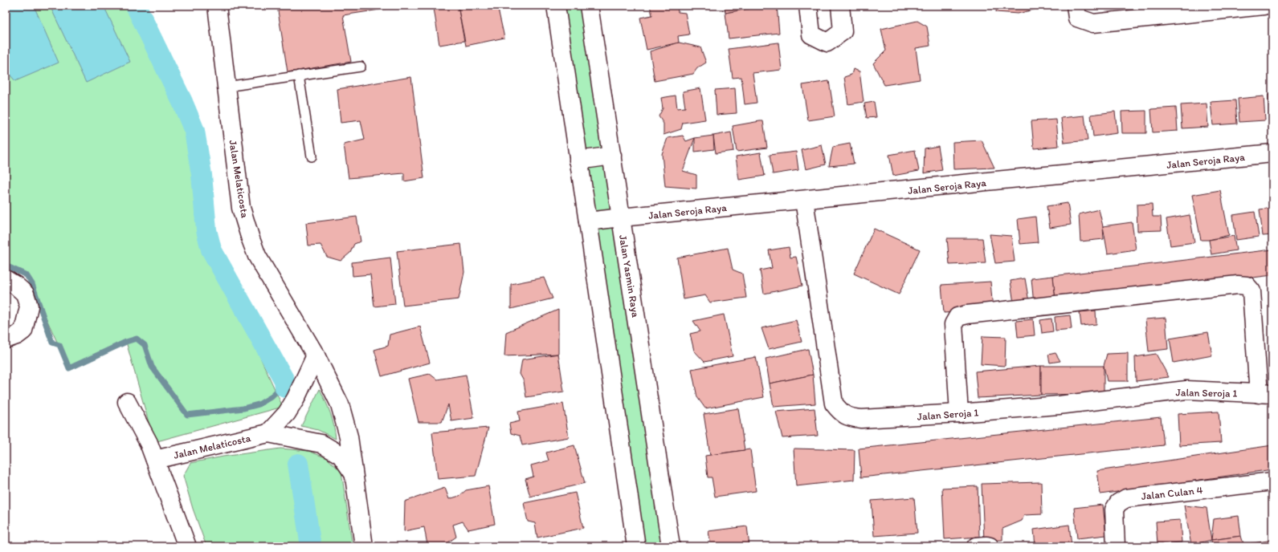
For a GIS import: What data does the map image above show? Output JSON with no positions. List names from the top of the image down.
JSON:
{
  "streets": {
    "street": [
      "Jalan Seroja Raya",
      "Jalan Melaticosta",
      "Jalan Yasmin Raya",
      "Jalan Seroja 1",
      "Jalan Culan 4"
    ]
  },
  "crossings": [
    ["Jalan Seroja Raya", "Jalan Yasmin Raya"],
    ["Jalan Seroja Raya", "Jalan Seroja 1"]
  ]
}
